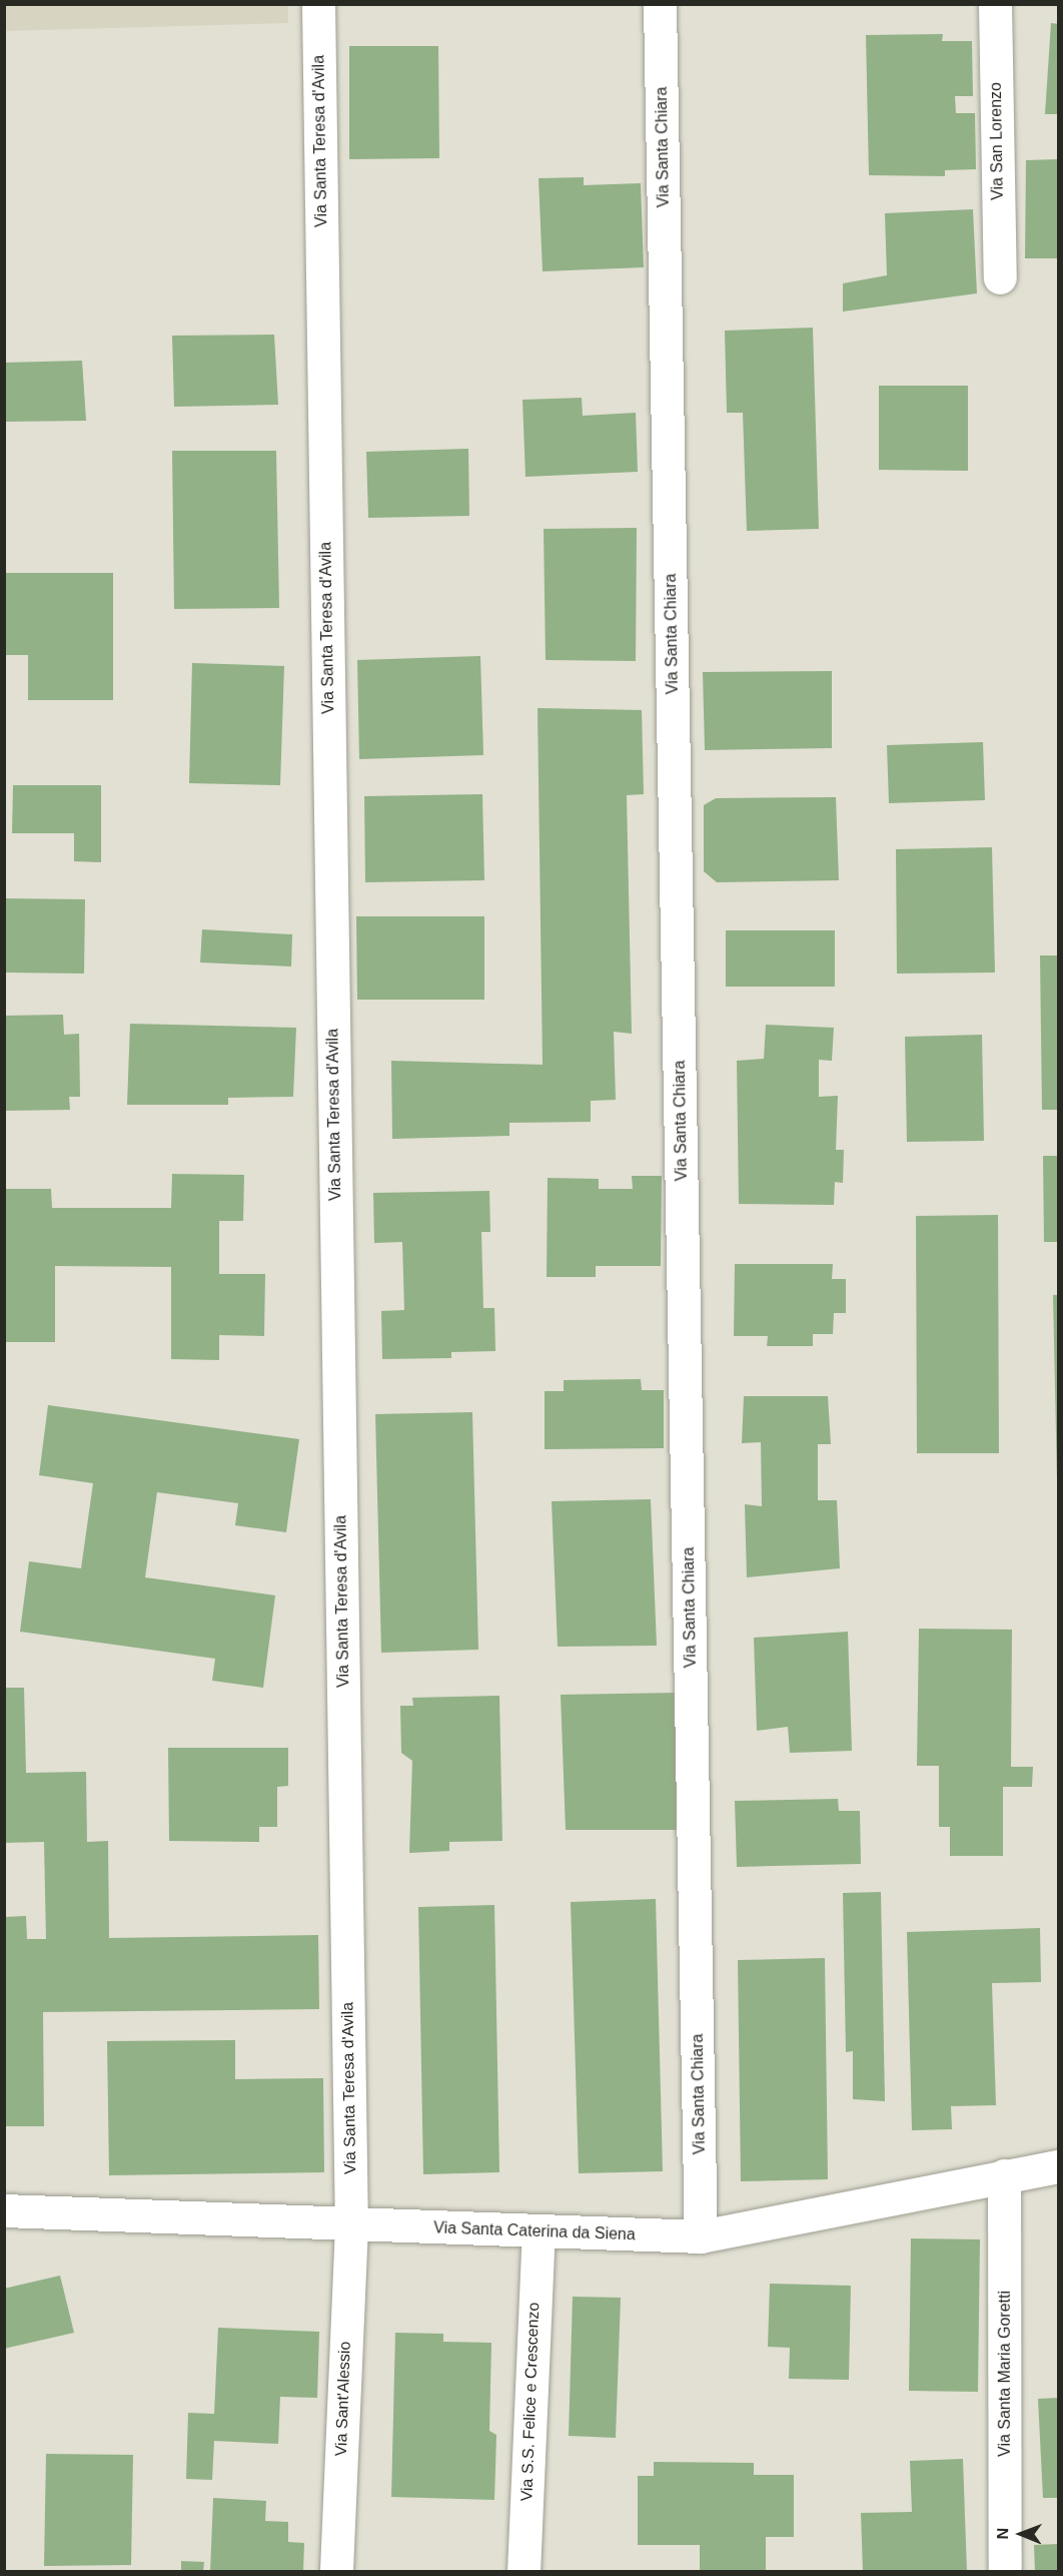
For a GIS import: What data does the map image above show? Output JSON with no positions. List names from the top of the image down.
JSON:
{
  "streets": {
    "street": [
      "Via Santa Teresa d'Avila",
      "Via San Lorenzo",
      "Via Santa Chiara",
      "Via Santa Caterina da Siena",
      "Via Santa Maria Goretti",
      "Via Sant'Alessio",
      "Via S.S. Felice e Crescenzo"
    ]
  },
  "crossings": [
    ["Via Santa Teresa d'Avila", "Via Santa Caterina da Siena"],
    ["Via Santa Teresa d'Avila", "Via Sant'Alessio"],
    ["Via Santa Chiara", "Via Santa Caterina da Siena"],
    ["Via Santa Caterina da Siena", "Via Santa Maria Goretti"],
    ["Via Santa Caterina da Siena", "Via Sant'Alessio"],
    ["Via Santa Caterina da Siena", "Via S.S. Felice e Crescenzo"]
  ],
  "north": "left"
}
